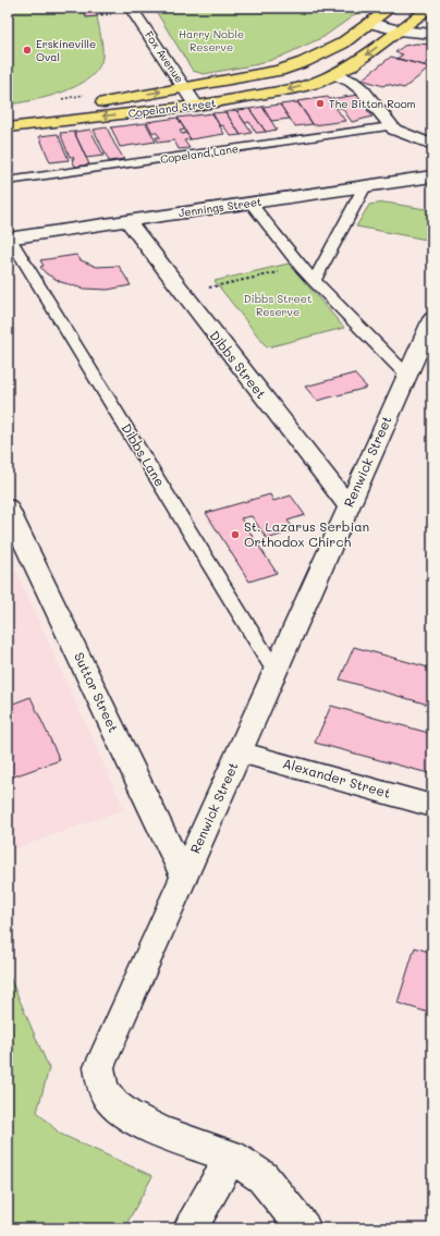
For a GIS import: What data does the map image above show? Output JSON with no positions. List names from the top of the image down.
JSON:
{
  "streets": {
    "main road": ["Copeland Street"],
    "street": [
      "Fox Avenue",
      "Jennings Street",
      "Dibbs Street",
      "Renwick Street",
      "Suttor Street",
      "Alexander Street"
    ],
    "lane": ["Copeland Lane", "Dibbs Lane"]
  },
  "crossings": [
    ["Fox Avenue", "Copeland Street"],
    ["Jennings Street", "Dibbs Street"],
    ["Jennings Street", "Dibbs Lane"],
    ["Dibbs Street", "Renwick Street"],
    ["Dibbs Lane", "Renwick Street"],
    ["Renwick Street", "Suttor Street"],
    ["Renwick Street", "Alexander Street"]
  ],
  "parks": ["Harry Noble Reserve", "Dibbs Street Reserve"],
  "places": ["Erskineville Oval", "The Bitton Room", "St. Lazarus Serbian Orthodox Chirch"]
}
